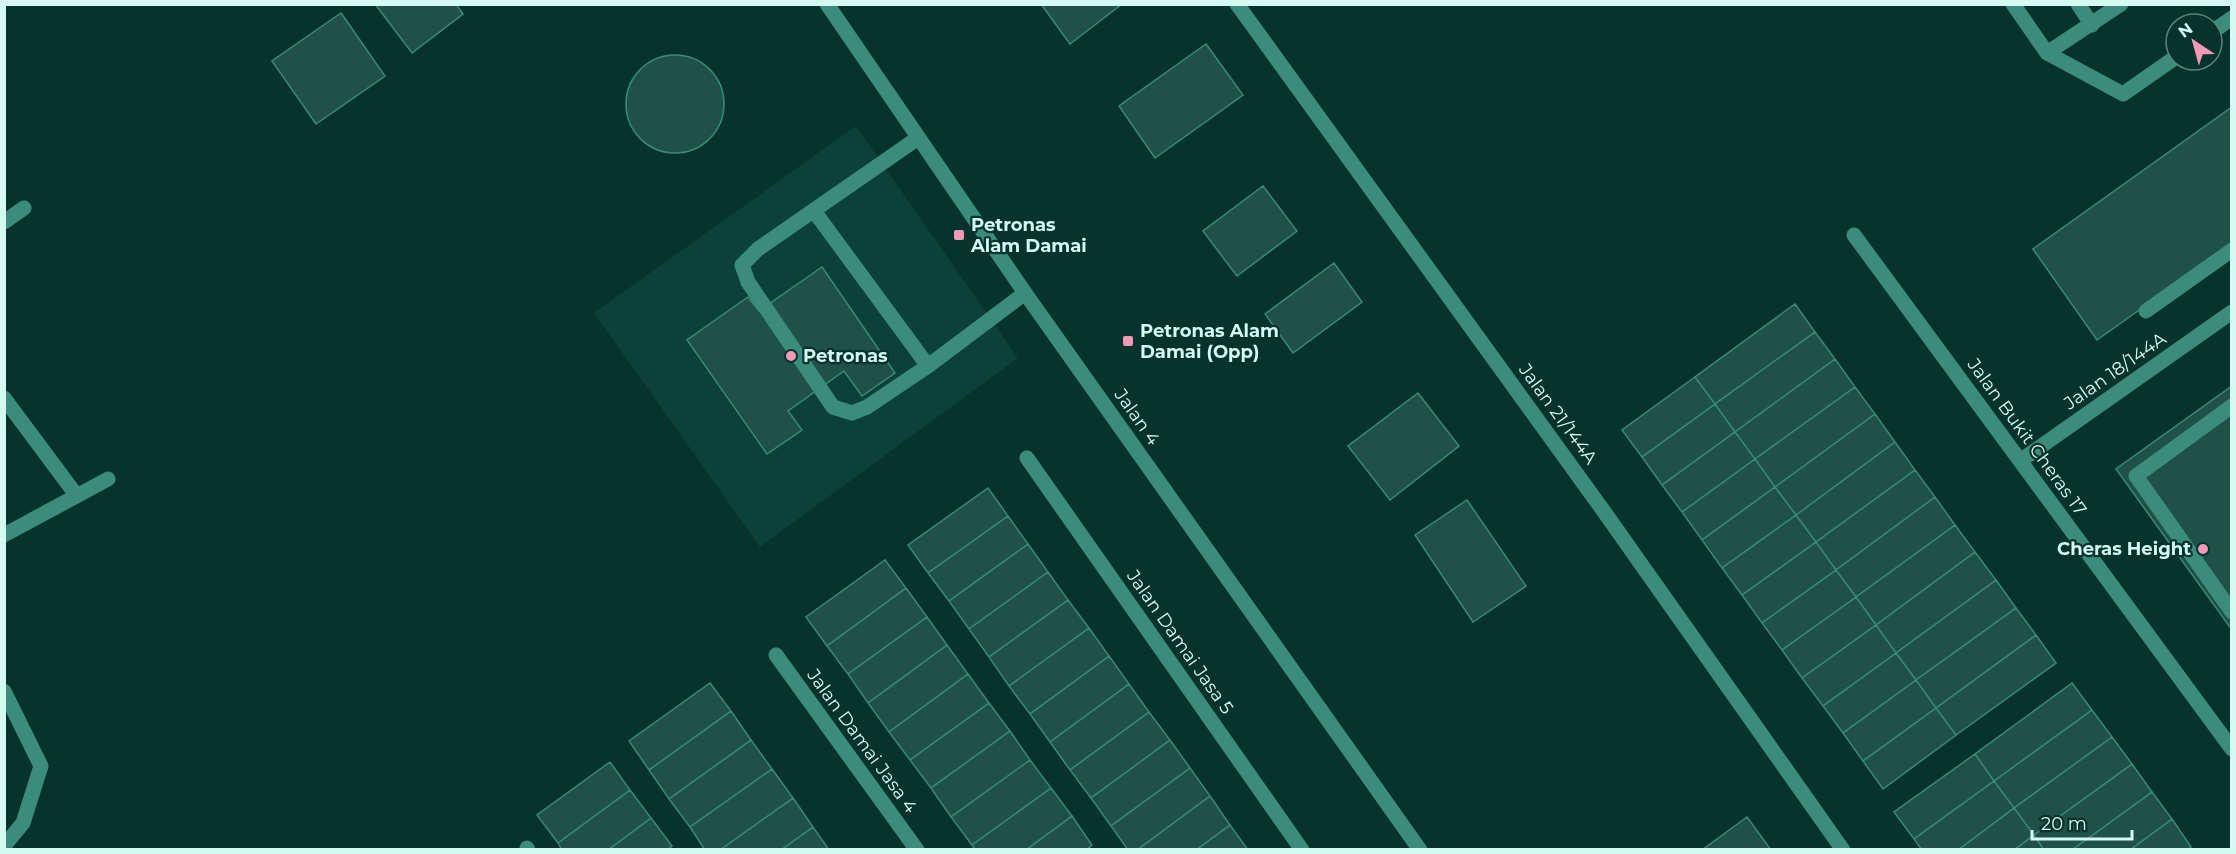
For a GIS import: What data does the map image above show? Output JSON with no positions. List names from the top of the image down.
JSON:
{
  "streets": {
    "street": [
      "Jalan 18/144A",
      "Jalan 21/144A",
      "Jalan 4",
      "Jalan Bukit Cheras 17",
      "Jalan Damai Jasa 5",
      "Jalan Damai Jasa 4"
    ]
  },
  "crossings": [
    ["Jalan 18/144A", "Jalan Bukit Cheras 17"]
  ],
  "places": {
    "transit": ["Petronas Alam Damai", "Petronas Alam Damai (Opp)"],
    "other": ["Petronas", "Cheras Height"]
  },
  "scale_bar": "20 m",
  "north": "top left"
}
